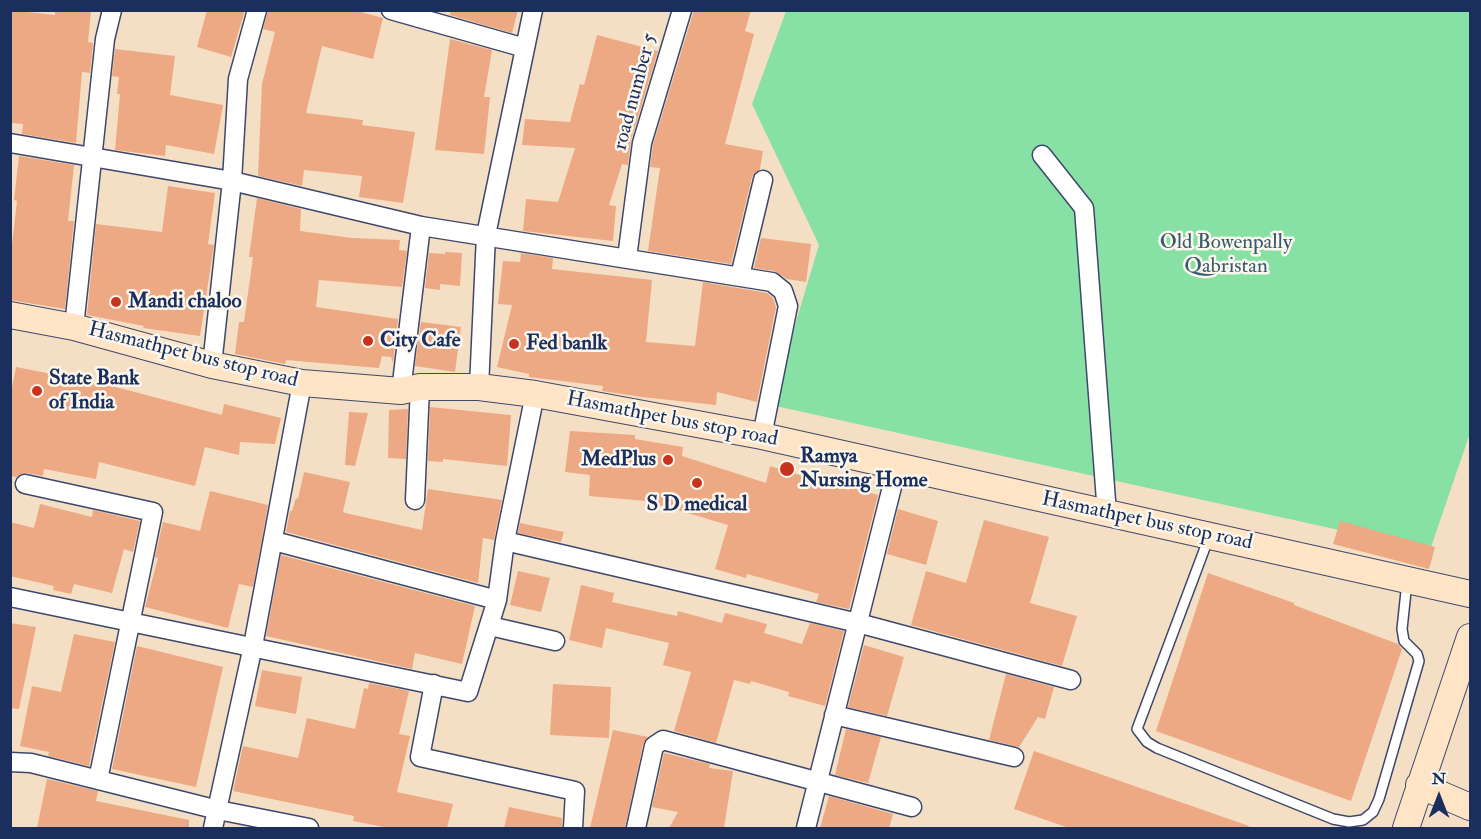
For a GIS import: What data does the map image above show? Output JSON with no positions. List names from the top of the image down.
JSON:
{
  "streets": {
    "street": ["road number 5", "Hasmathpet bus stop road"]
  },
  "parks": ["Old Bowenpally Qabristan"],
  "places": [
    "Mandi chaloo",
    "City Cafe",
    "Fed banlk",
    "State Bank of India",
    "MedPlus",
    "Ramya Nursing Home",
    "S D medical"
  ],
  "north": "top"
}
